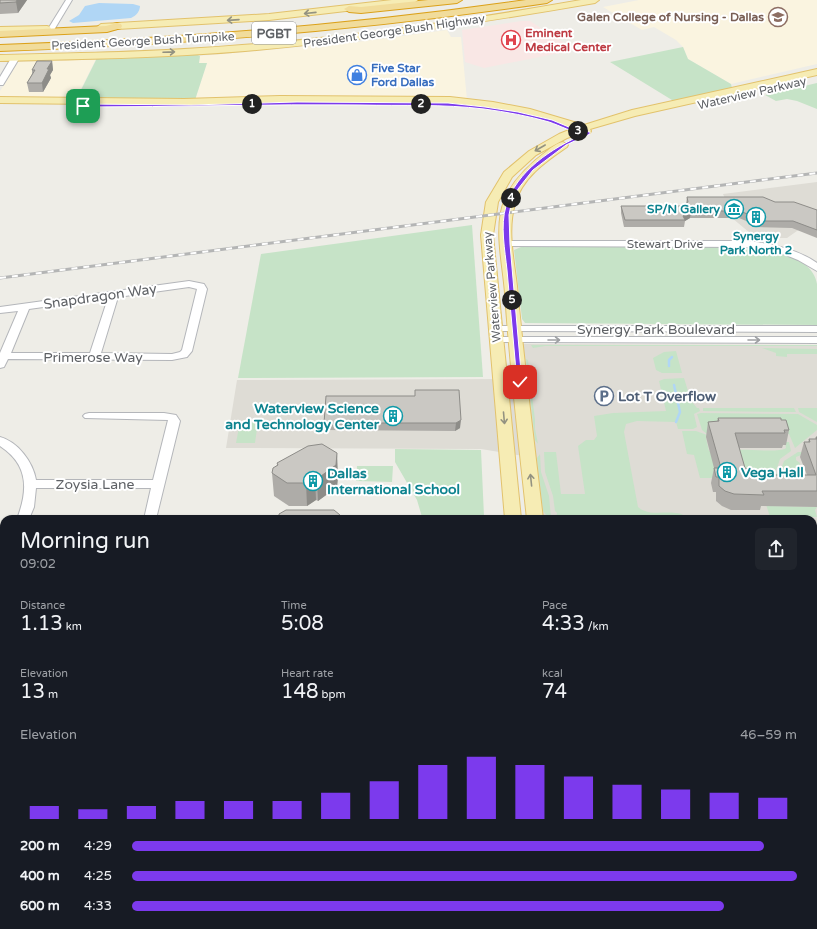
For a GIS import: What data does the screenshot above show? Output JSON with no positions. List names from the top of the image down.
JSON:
{
  "streets": {
    "highway": ["PGBT", "President George Bush Turnpike"],
    "main road": ["President George Bush Highway", "Waterview Parkway"],
    "street": [
      "Stewart Drive",
      "Snapdragon Way",
      "Synergy Park Boulevard",
      "Primerose Way",
      "Zoysia Lane"
    ]
  },
  "crossings": [
    ["Waterview Parkway", "Stewart Drive"],
    ["Waterview Parkway", "Synergy Park Boulevard"],
    ["Snapdragon Way", "Primerose Way"]
  ],
  "places": {
    "school or university": ["Galen College of Nursing - Dallas"],
    "hospital": ["Eminent Medical Center"],
    "shop": ["Five Star Ford Dallas"],
    "museum": ["SP/N Gallery"],
    "building": [
      "Synergy Park North 2",
      "Waterview Science and Technology Center",
      "Vega Hall",
      "Dallas International School"
    ],
    "parking": ["Lot T Overflow"]
  },
  "page": {
    "pins": [
      "1",
      "2",
      "3",
      "4",
      "5"
    ],
    "heading": ["Morning run", "09:02"],
    "stats": [
      ["Distance", "1.13 km"],
      ["Time", "5:08"],
      ["Pace", "4:33 /km"],
      ["Elevation", "13 m"],
      ["Heart rate", "148 bpm"],
      ["kcal", "74"]
    ],
    "chart": ["Elevation", "46–59 m"],
    "list": [
      {
        "name": "200 m",
        "note": "4:29"
      },
      {
        "name": "400 m",
        "note": "4:25"
      },
      {
        "name": "600 m",
        "note": "4:33"
      }
    ]
  }
}
